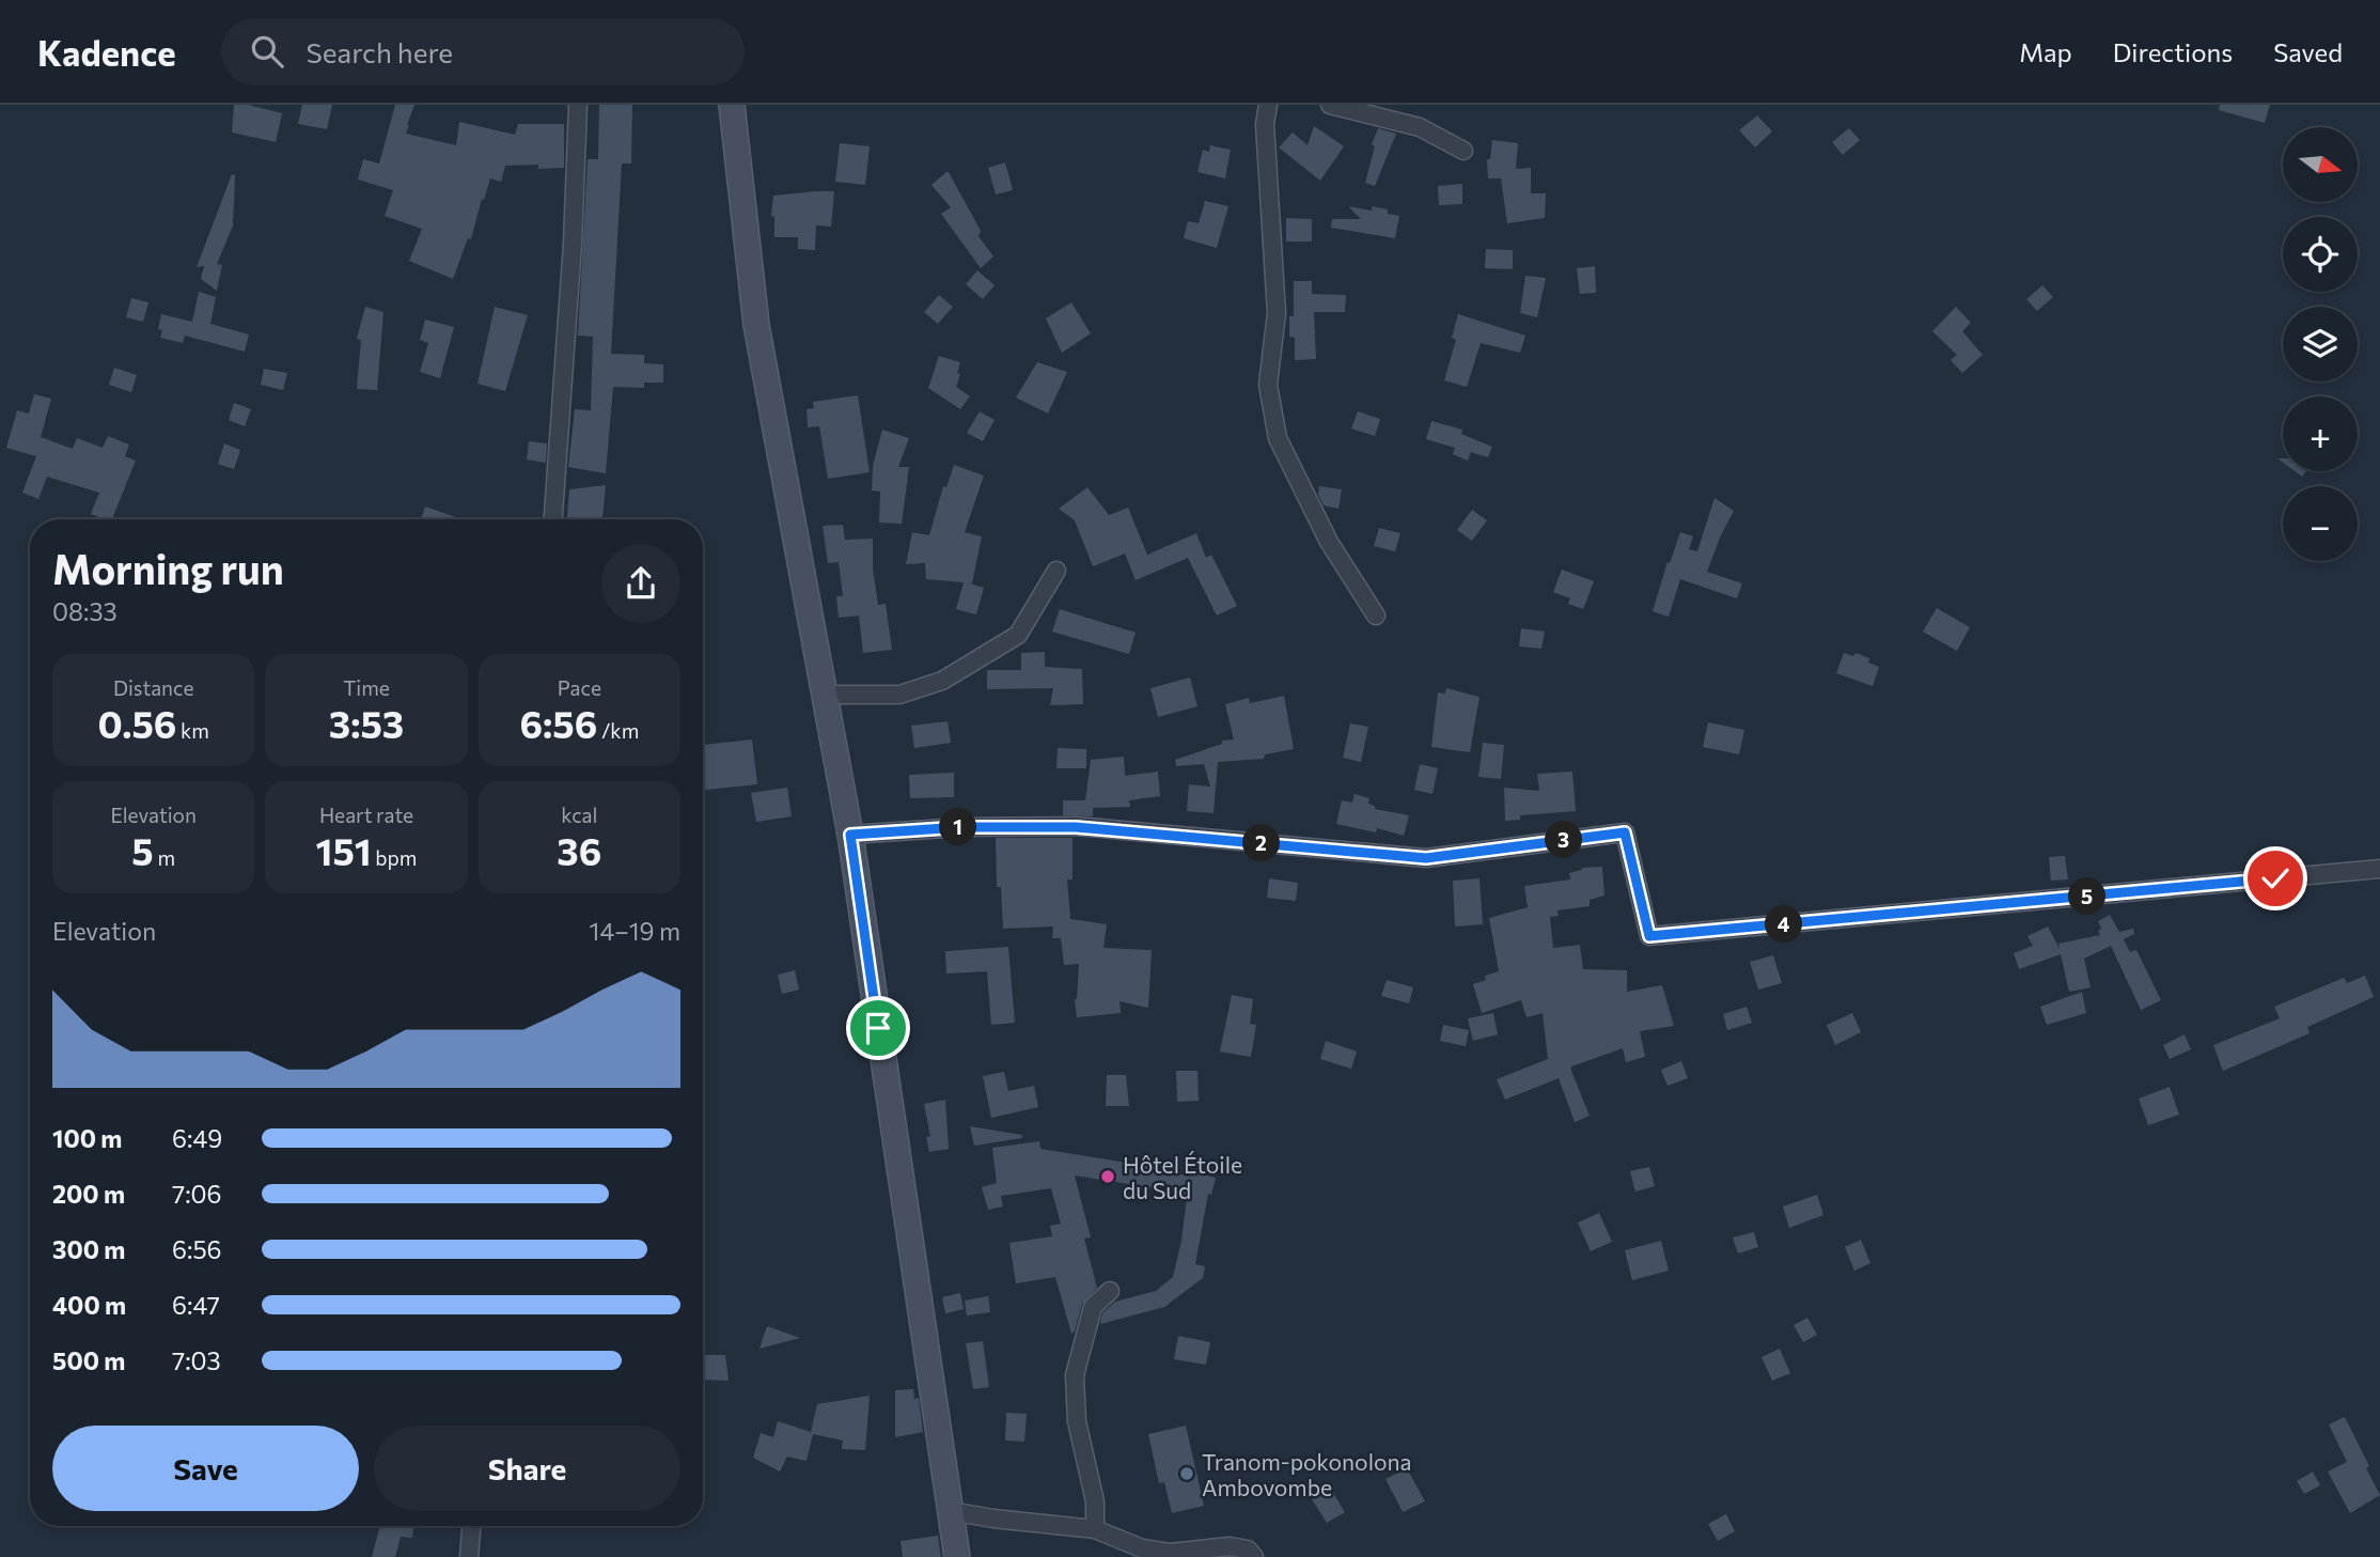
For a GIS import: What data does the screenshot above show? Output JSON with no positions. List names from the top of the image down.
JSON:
{
  "places": ["Hôtel Étoile du Sud", "Tranom-pokonolona Ambovombe"],
  "north": "right",
  "page": {
    "header": "Kadence",
    "search": "Search here",
    "nav": ["Map", "Directions", "Saved"],
    "map_buttons": ["+", "−"],
    "heading": ["Morning run", "08:33"],
    "stats": [
      ["Distance", "0.56 km"],
      ["Time", "3:53"],
      ["Pace", "6:56 /km"],
      ["Elevation", "5 m"],
      ["Heart rate", "151 bpm"],
      ["kcal", "36"]
    ],
    "pins": [
      "1",
      "3",
      "2",
      "5",
      "4"
    ],
    "chart": ["Elevation", "14–19 m"],
    "list": [
      {
        "name": "100 m",
        "note": "6:49"
      },
      {
        "name": "200 m",
        "note": "7:06"
      },
      {
        "name": "300 m",
        "note": "6:56"
      },
      {
        "name": "400 m",
        "note": "6:47"
      },
      {
        "name": "500 m",
        "note": "7:03"
      }
    ],
    "buttons": ["Save", "Share"]
  }
}
